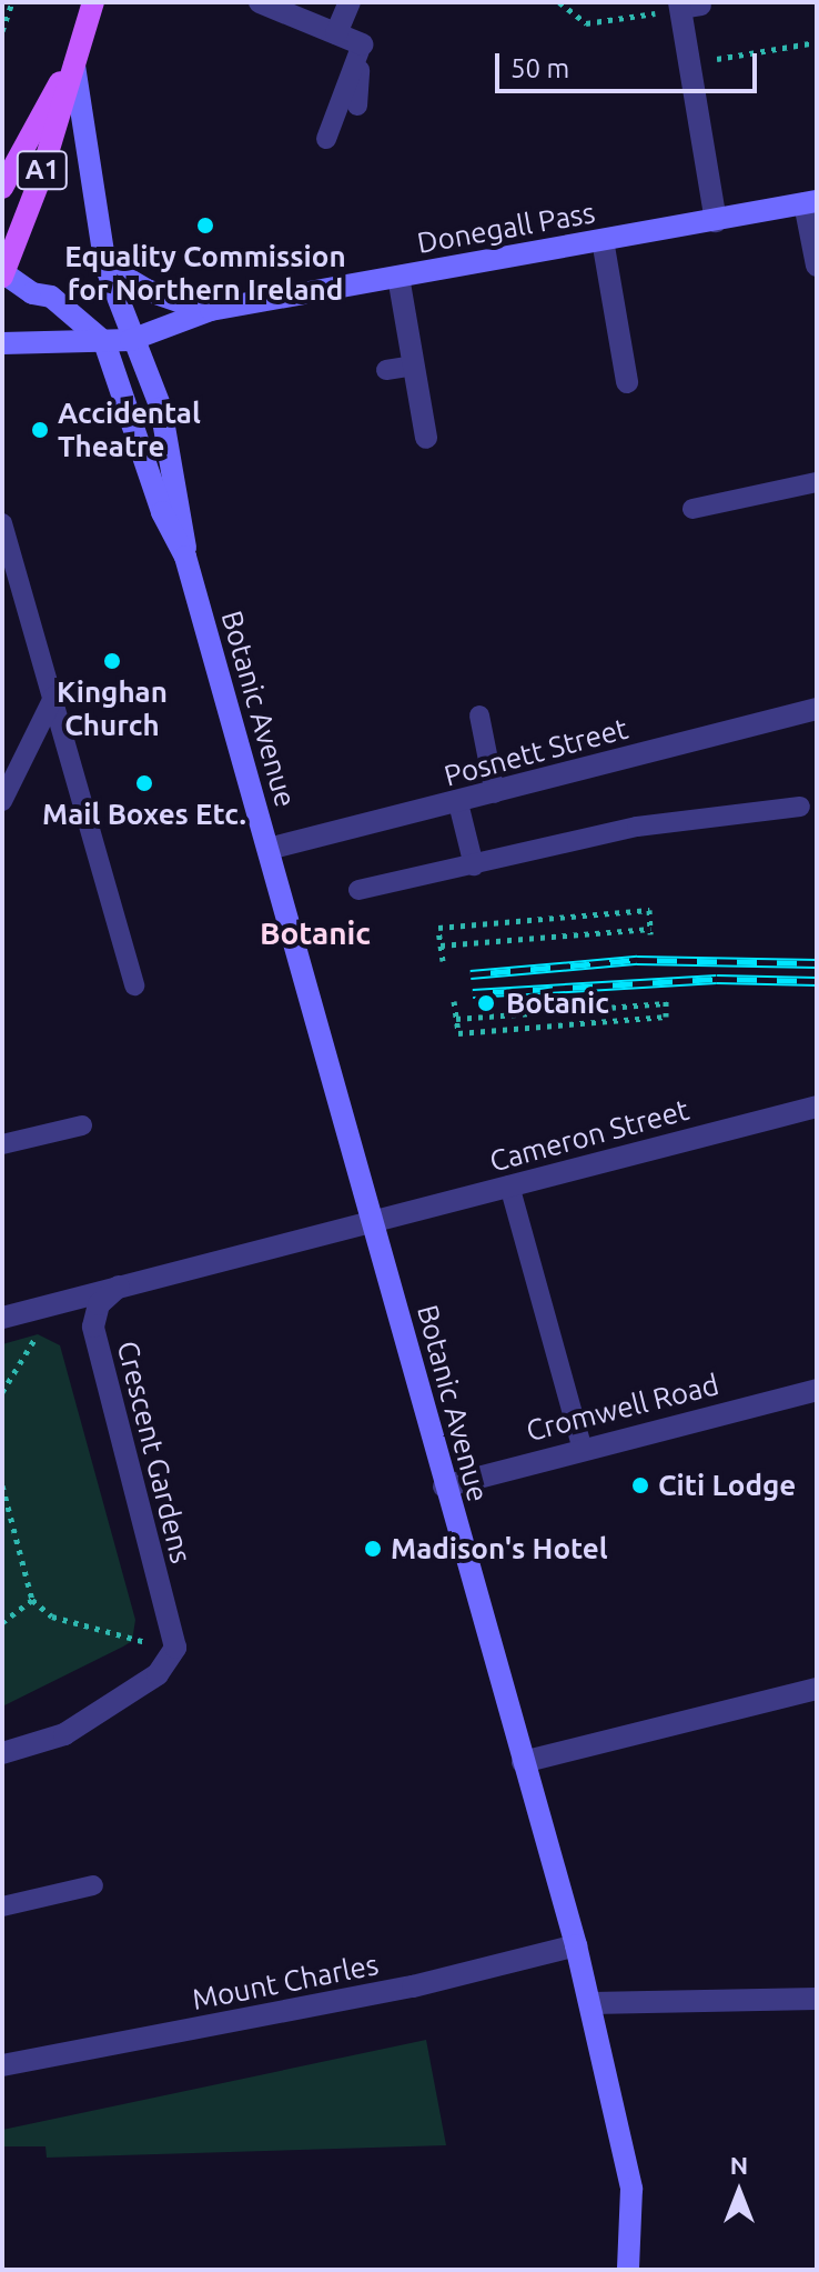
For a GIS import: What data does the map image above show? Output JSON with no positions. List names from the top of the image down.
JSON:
{
  "streets": {
    "main road": ["A1"],
    "street": [
      "Donegall Pass",
      "Botanic Avenue",
      "Posnett Street",
      "Cameron Street",
      "Cromwell Road",
      "Crescent Gardens",
      "Mount Charles"
    ]
  },
  "crossings": [
    ["A1", "Botanic Avenue"],
    ["Donegall Pass", "Botanic Avenue"],
    ["Botanic Avenue", "Posnett Street"],
    ["Botanic Avenue", "Cameron Street"],
    ["Botanic Avenue", "Cromwell Road"],
    ["Botanic Avenue", "Mount Charles"],
    ["Cameron Street", "Crescent Gardens"]
  ],
  "districts": ["Botanic"],
  "places": [
    "Equality Commission for Northern Ireland",
    "Accidental Theatre",
    "Kinghan Church",
    "Mail Boxes Etc.",
    "Botanic",
    "Citi Lodge",
    "Madison's Hotel"
  ],
  "scale_bar": "50 m",
  "north": "top"
}
